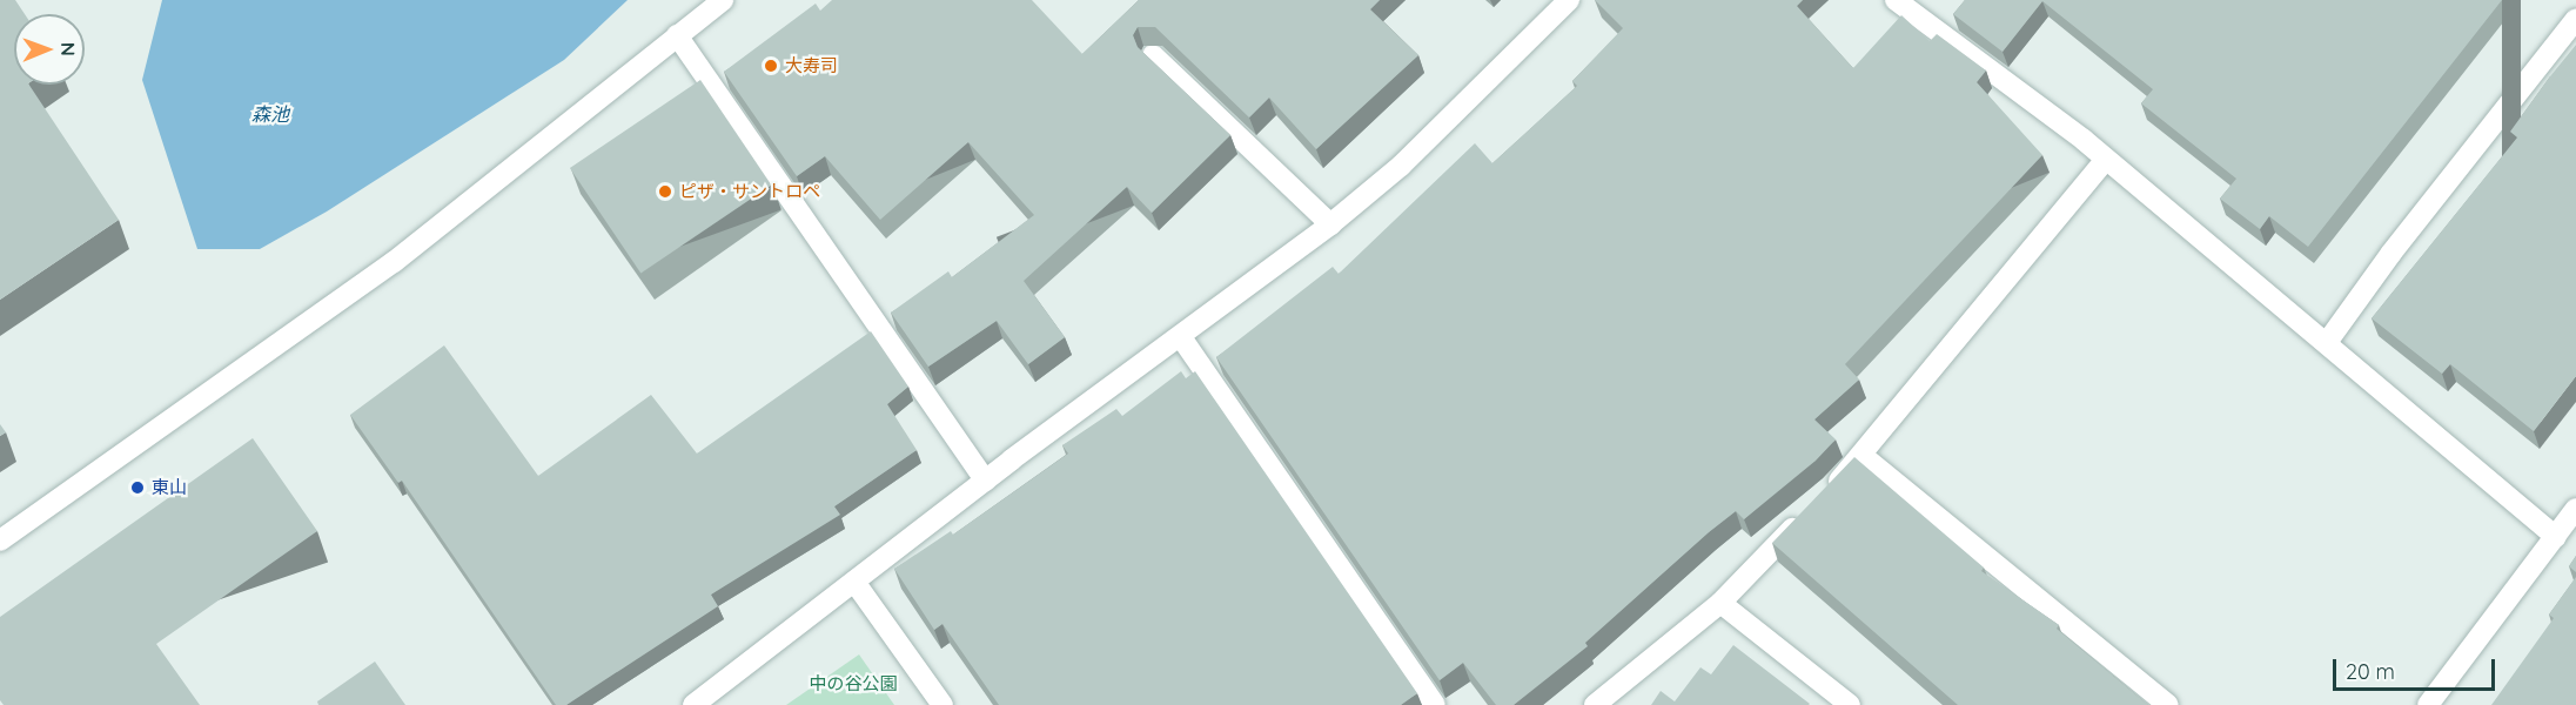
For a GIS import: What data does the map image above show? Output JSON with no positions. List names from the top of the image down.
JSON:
{
  "water": ["森池"],
  "parks": ["中の谷公園"],
  "places": ["大寿司", "ピザ・サントロペ", "東山"],
  "scale_bar": "20 m",
  "north": "right"
}
